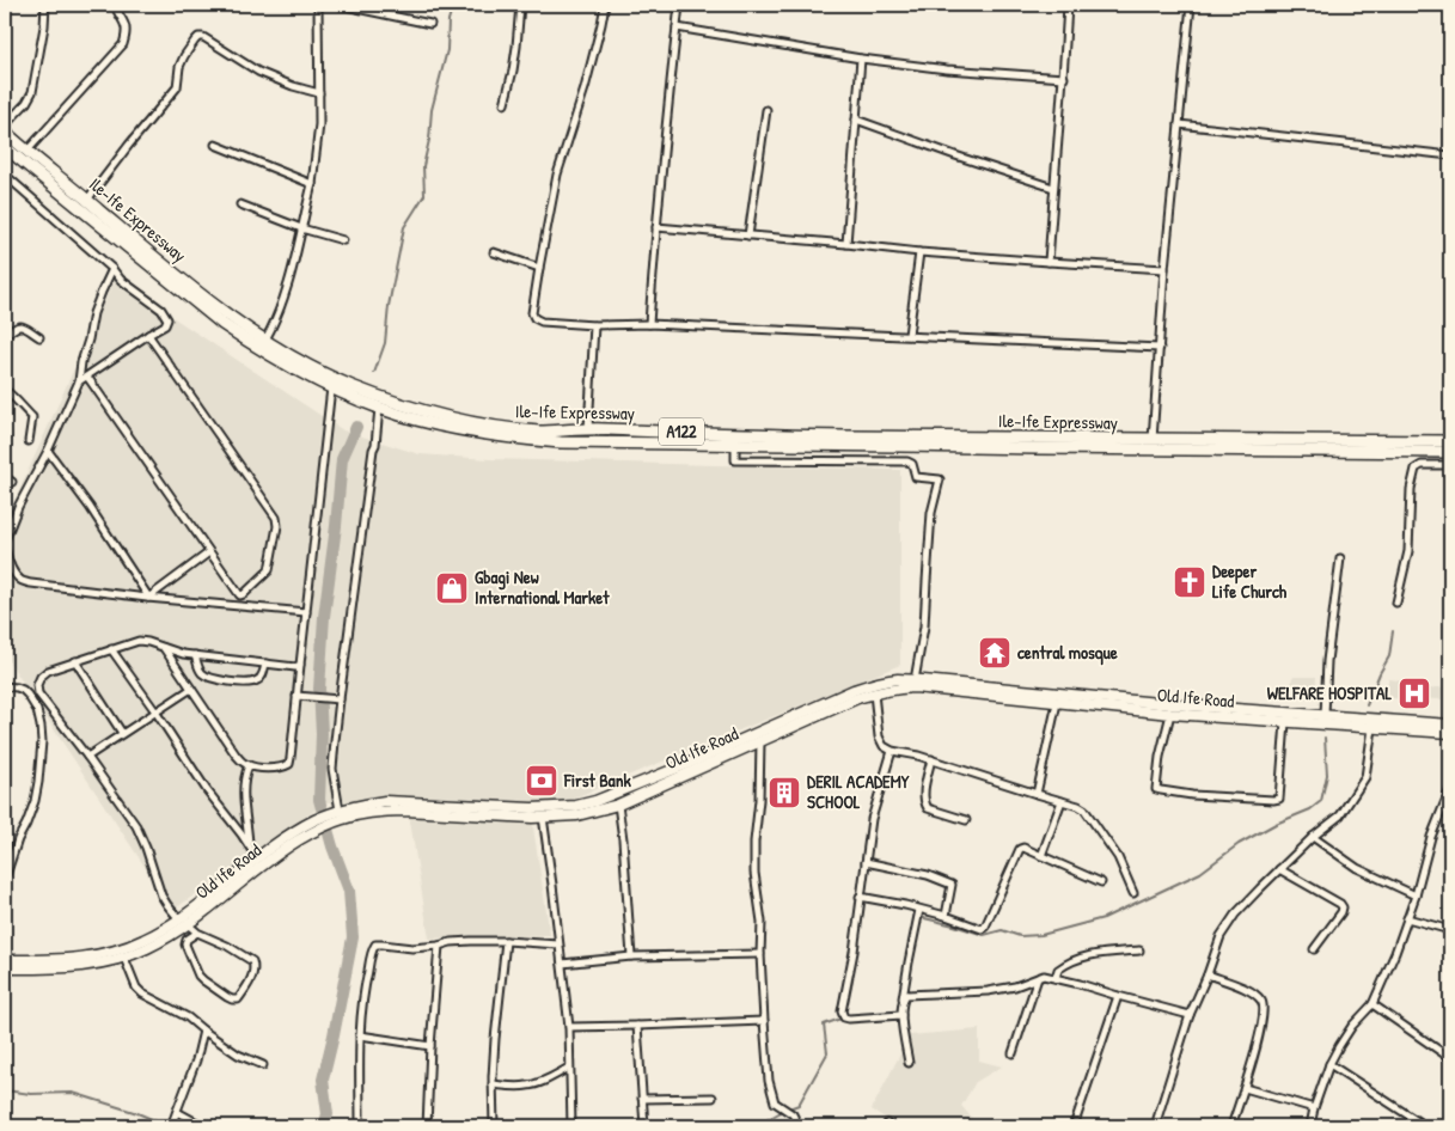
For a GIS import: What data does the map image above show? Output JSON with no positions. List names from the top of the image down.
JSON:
{
  "streets": {
    "highway": ["Ile-Ife Expressway", "A122"],
    "main road": ["Old Ife Road"]
  },
  "places": {
    "church": ["Deeper Life Church"],
    "shop": ["Gbagi New International Market"],
    "temple": ["central mosque"],
    "hospital": ["WELFARE HOSPITAL"],
    "bank": ["First Bank"],
    "building": ["DERIL ACADEMY SCHOOL"]
  }
}
